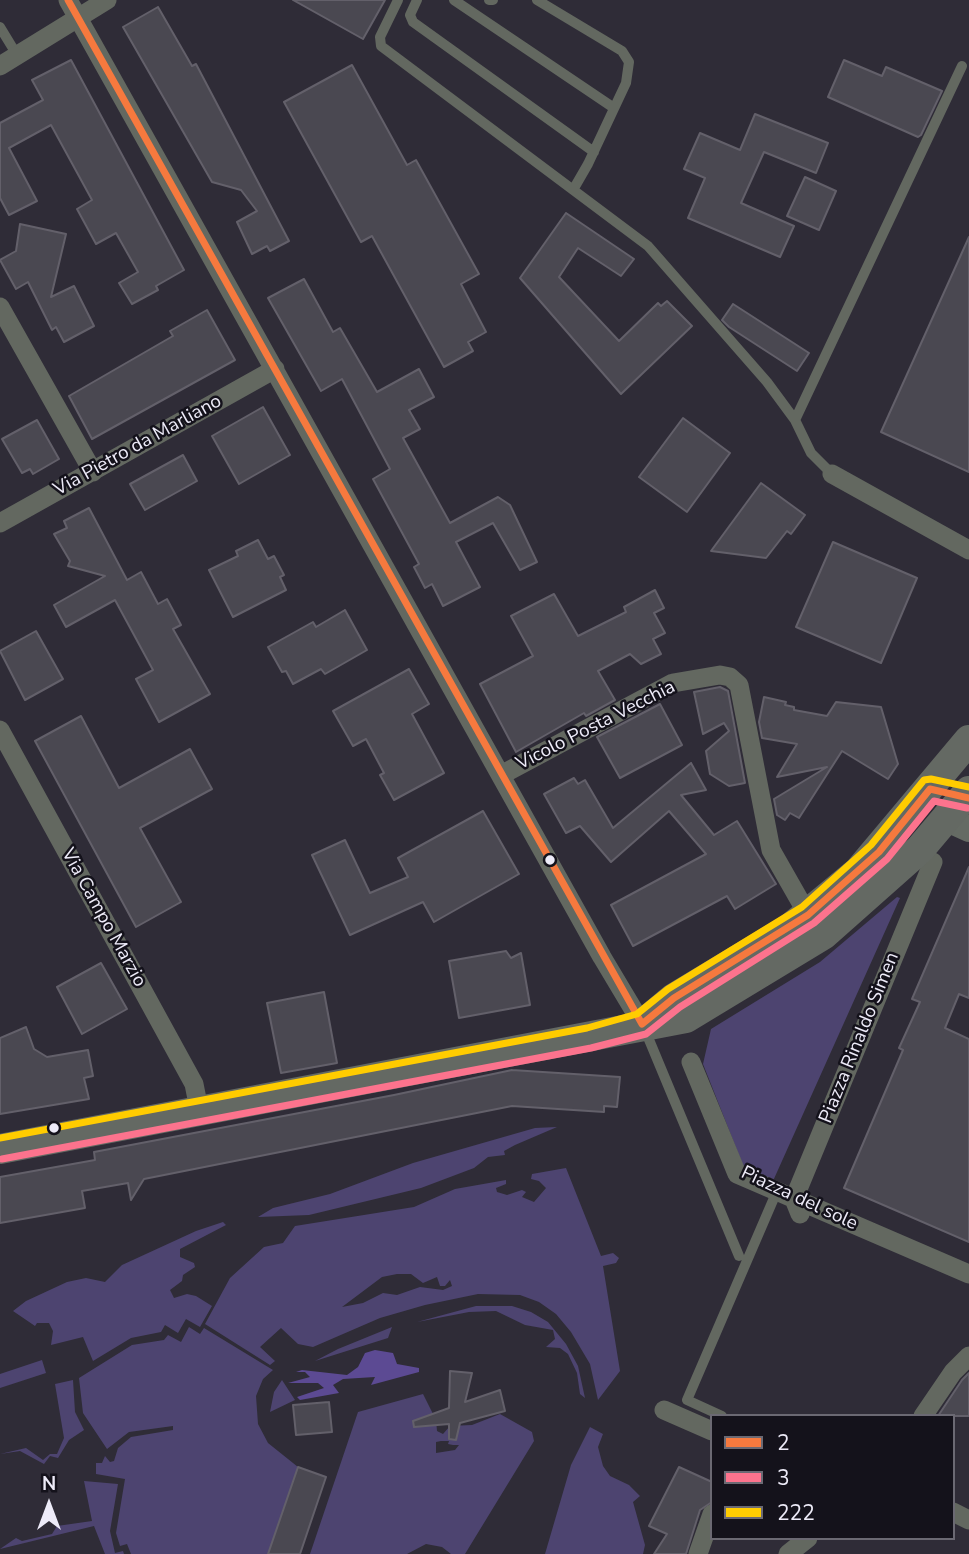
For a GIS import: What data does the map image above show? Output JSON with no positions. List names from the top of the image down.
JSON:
{
  "streets": {
    "street": [
      "Via Pietro da Marliano",
      "Vicolo Posta Vecchia",
      "Via Campo Marzio",
      "Piazza Rinaldo Simen",
      "Piazza del sole"
    ]
  },
  "crossings": [
    ["Piazza Rinaldo Simen", "Piazza del sole"]
  ],
  "lines": ["transit line 2", "transit line 222", "transit line 3"],
  "legend": ["2", "3", "222"],
  "north": "top"
}
